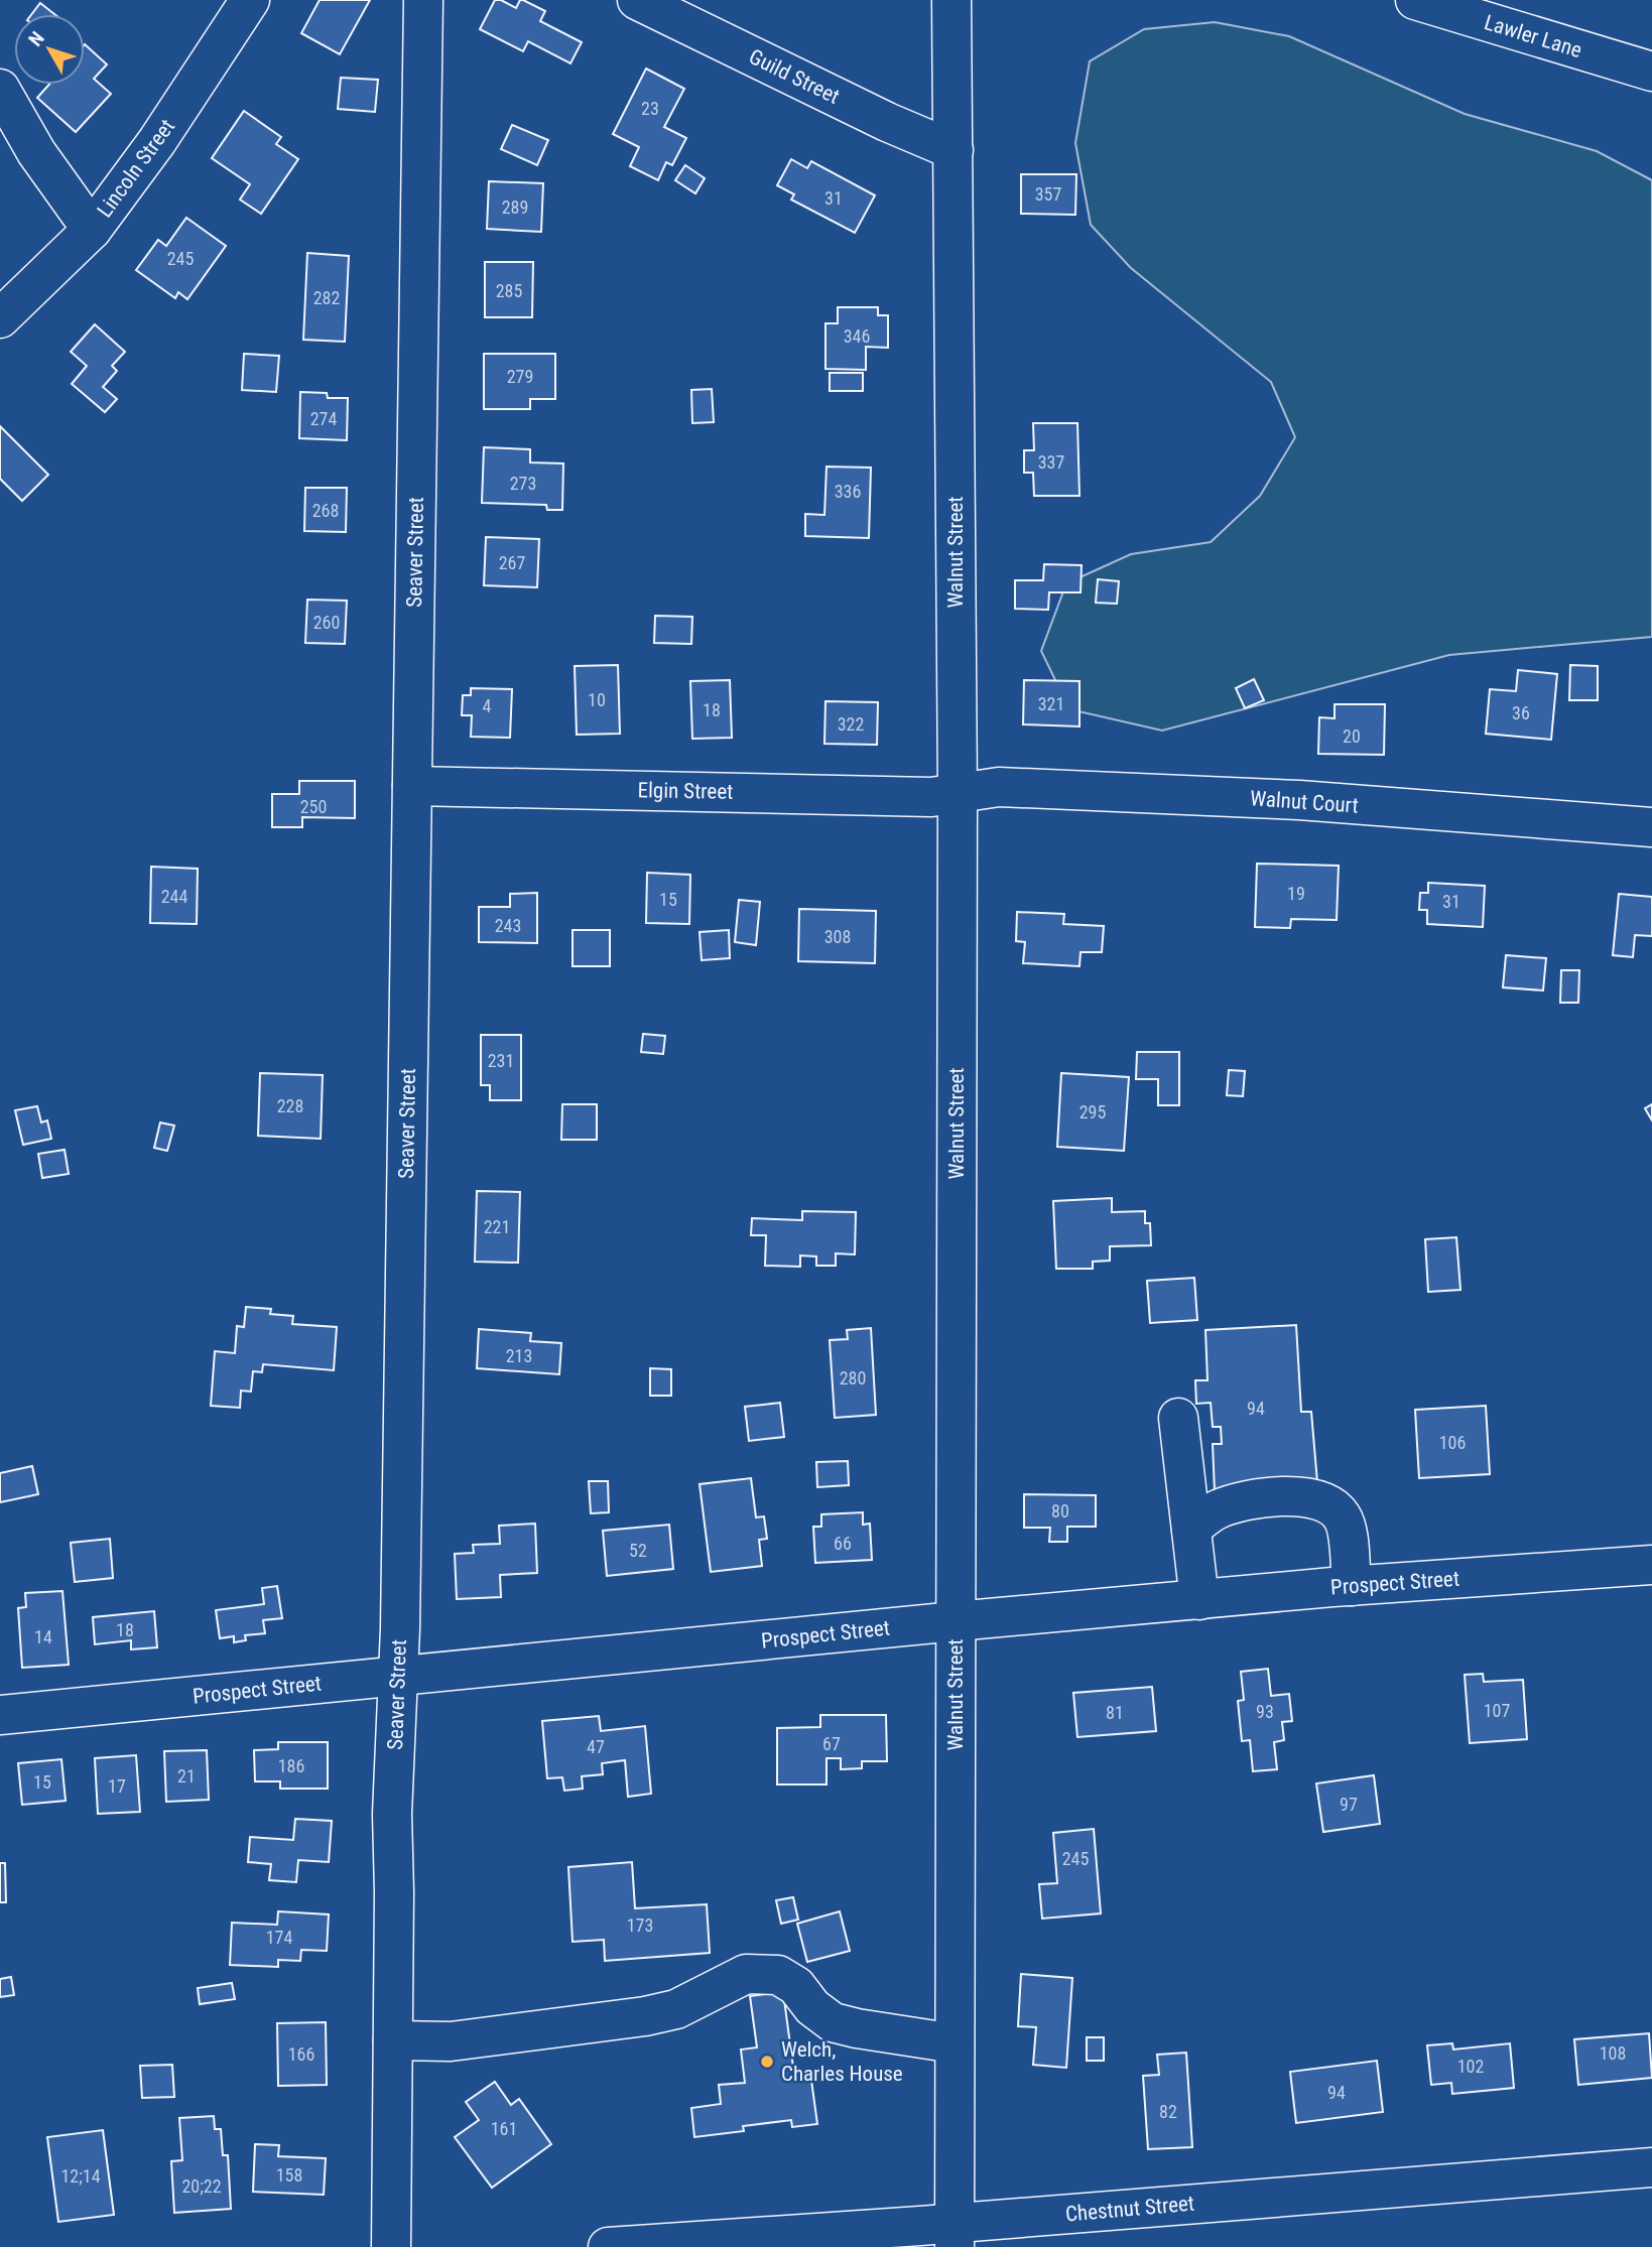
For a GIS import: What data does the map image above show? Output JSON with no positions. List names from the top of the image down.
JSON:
{
  "streets": {
    "street": [
      "Lawler Lane",
      "Guild Street",
      "Lincoln Street",
      "Seaver Street",
      "Walnut Street",
      "Elgin Street",
      "Walnut Court",
      "Prospect Street",
      "Chestnut Street"
    ]
  },
  "crossings": [
    ["Guild Street", "Walnut Street"],
    ["Seaver Street", "Elgin Street"],
    ["Seaver Street", "Prospect Street"],
    ["Walnut Street", "Elgin Street"],
    ["Walnut Street", "Walnut Court"],
    ["Walnut Street", "Prospect Street"],
    ["Walnut Street", "Chestnut Street"],
    ["Elgin Street", "Walnut Court"]
  ],
  "places": ["Welch, Charles House"],
  "house_numbers": [
    "23",
    "357",
    "31",
    "289",
    "245",
    "285",
    "282",
    "346",
    "279",
    "274",
    "337",
    "273",
    "336",
    "268",
    "267",
    "260",
    "10",
    "321",
    "4",
    "18",
    "36",
    "322",
    "20",
    "250",
    "19",
    "244",
    "15",
    "31",
    "243",
    "308",
    "231",
    "228",
    "295",
    "221",
    "213",
    "280",
    "94",
    "106",
    "80",
    "66",
    "52",
    "18",
    "14",
    "107",
    "93",
    "81",
    "67",
    "47",
    "186",
    "21",
    "15",
    "17",
    "97",
    "245",
    "173",
    "174",
    "108",
    "166",
    "102",
    "94",
    "82",
    "161",
    "158",
    "12;14",
    "20;22"
  ],
  "north": "top left"
}
